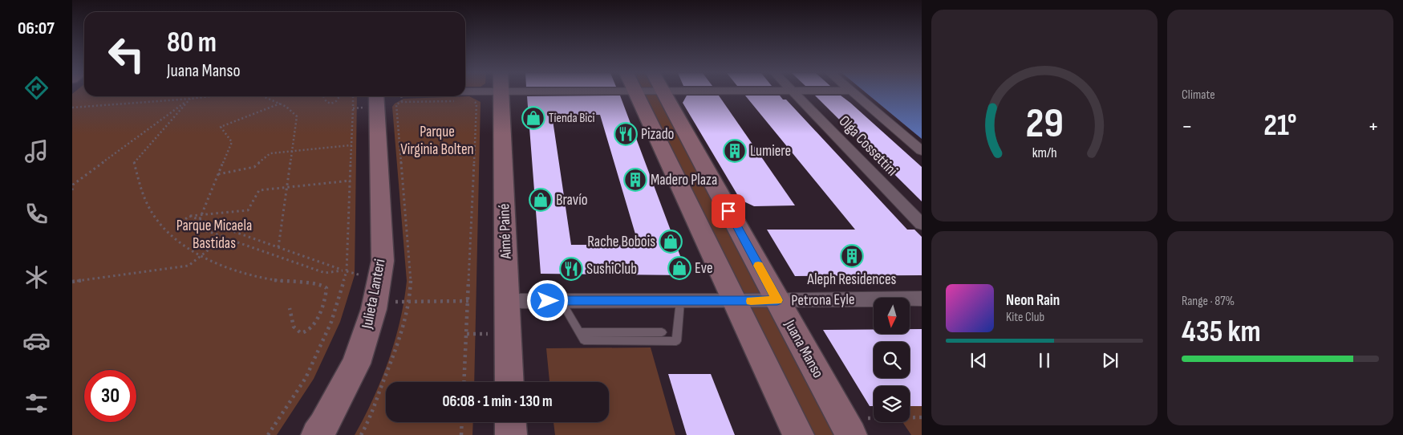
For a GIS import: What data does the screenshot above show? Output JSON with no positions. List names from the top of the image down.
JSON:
{
  "streets": {
    "street": [
      "Olga Cossettini",
      "Aimé Painé",
      "Julieta Lanteri",
      "Petrona Eyle",
      "Juana Manso"
    ]
  },
  "crossings": [
    ["Aimé Painé", "Petrona Eyle"],
    ["Petrona Eyle", "Juana Manso"]
  ],
  "parks": ["Parque Virginia Bolten", "Parque Micaela Bastidas"],
  "places": {
    "shop": [
      "Tienda Bici",
      "Bravío",
      "Rache Bobois",
      "Eve"
    ],
    "restaurant": ["Pizado", "SushiClub"],
    "building": ["Lumiere", "Madero Plaza", "Aleph Residences"]
  },
  "north": "bottom",
  "page": {
    "tabs": "06:07",
    "tile": [
      "Climate",
      ["Range · 87%", "435 km"]
    ],
    "turn": ["80 m", "Juana Manso"],
    "heat": ["−", "21°", "+"],
    "song": ["Neon Rain", "Kite Club"],
    "limit": "30",
    "trip": "06:08 · 1 min · 130 m",
    "gauge": ["29", "km/h"]
  }
}
